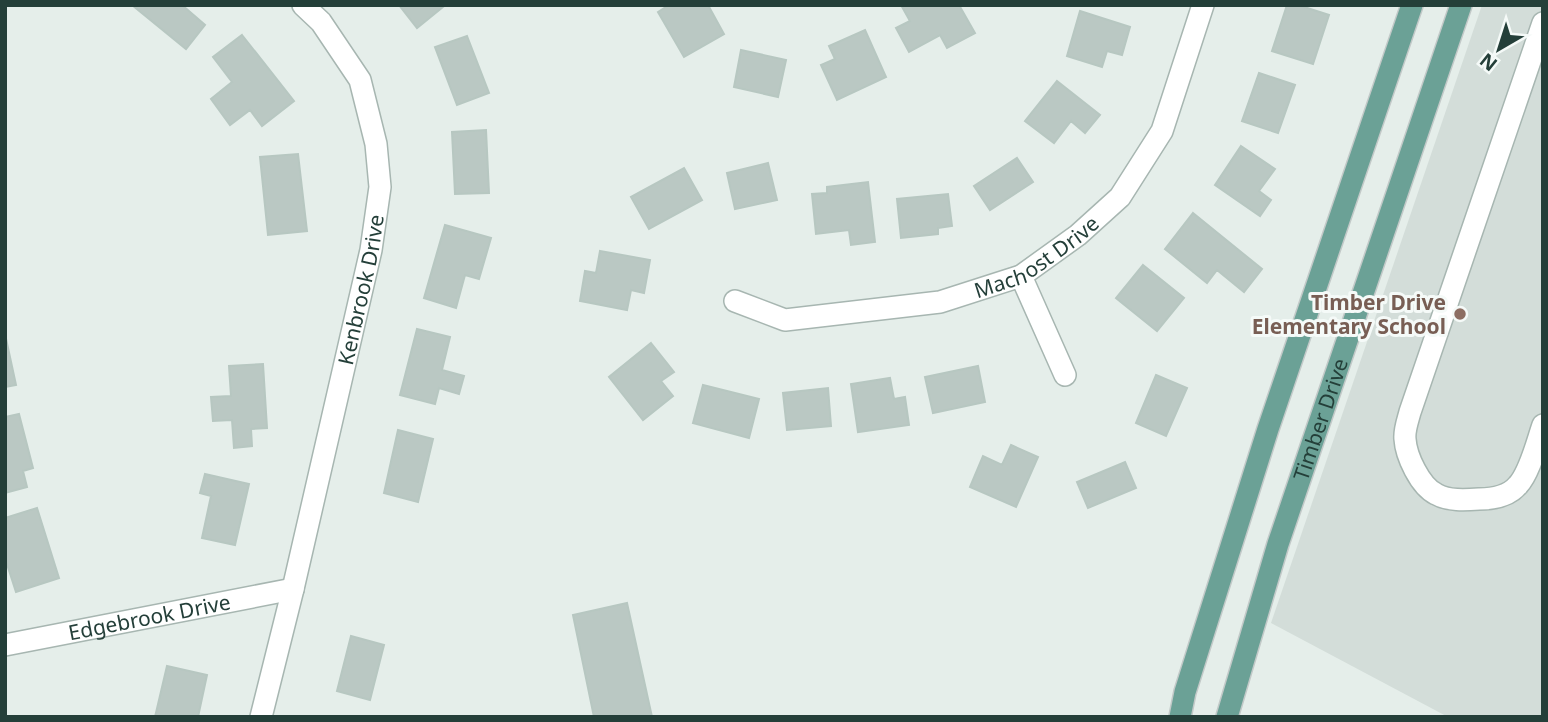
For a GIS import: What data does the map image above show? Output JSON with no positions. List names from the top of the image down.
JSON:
{
  "streets": {
    "main road": ["Timber Drive"],
    "street": ["Machost Drive", "Kenbrook Drive", "Edgebrook Drive"]
  },
  "crossings": [
    ["Kenbrook Drive", "Edgebrook Drive"]
  ],
  "places": ["Timber Drive Elementary School"],
  "north": "bottom left"
}
